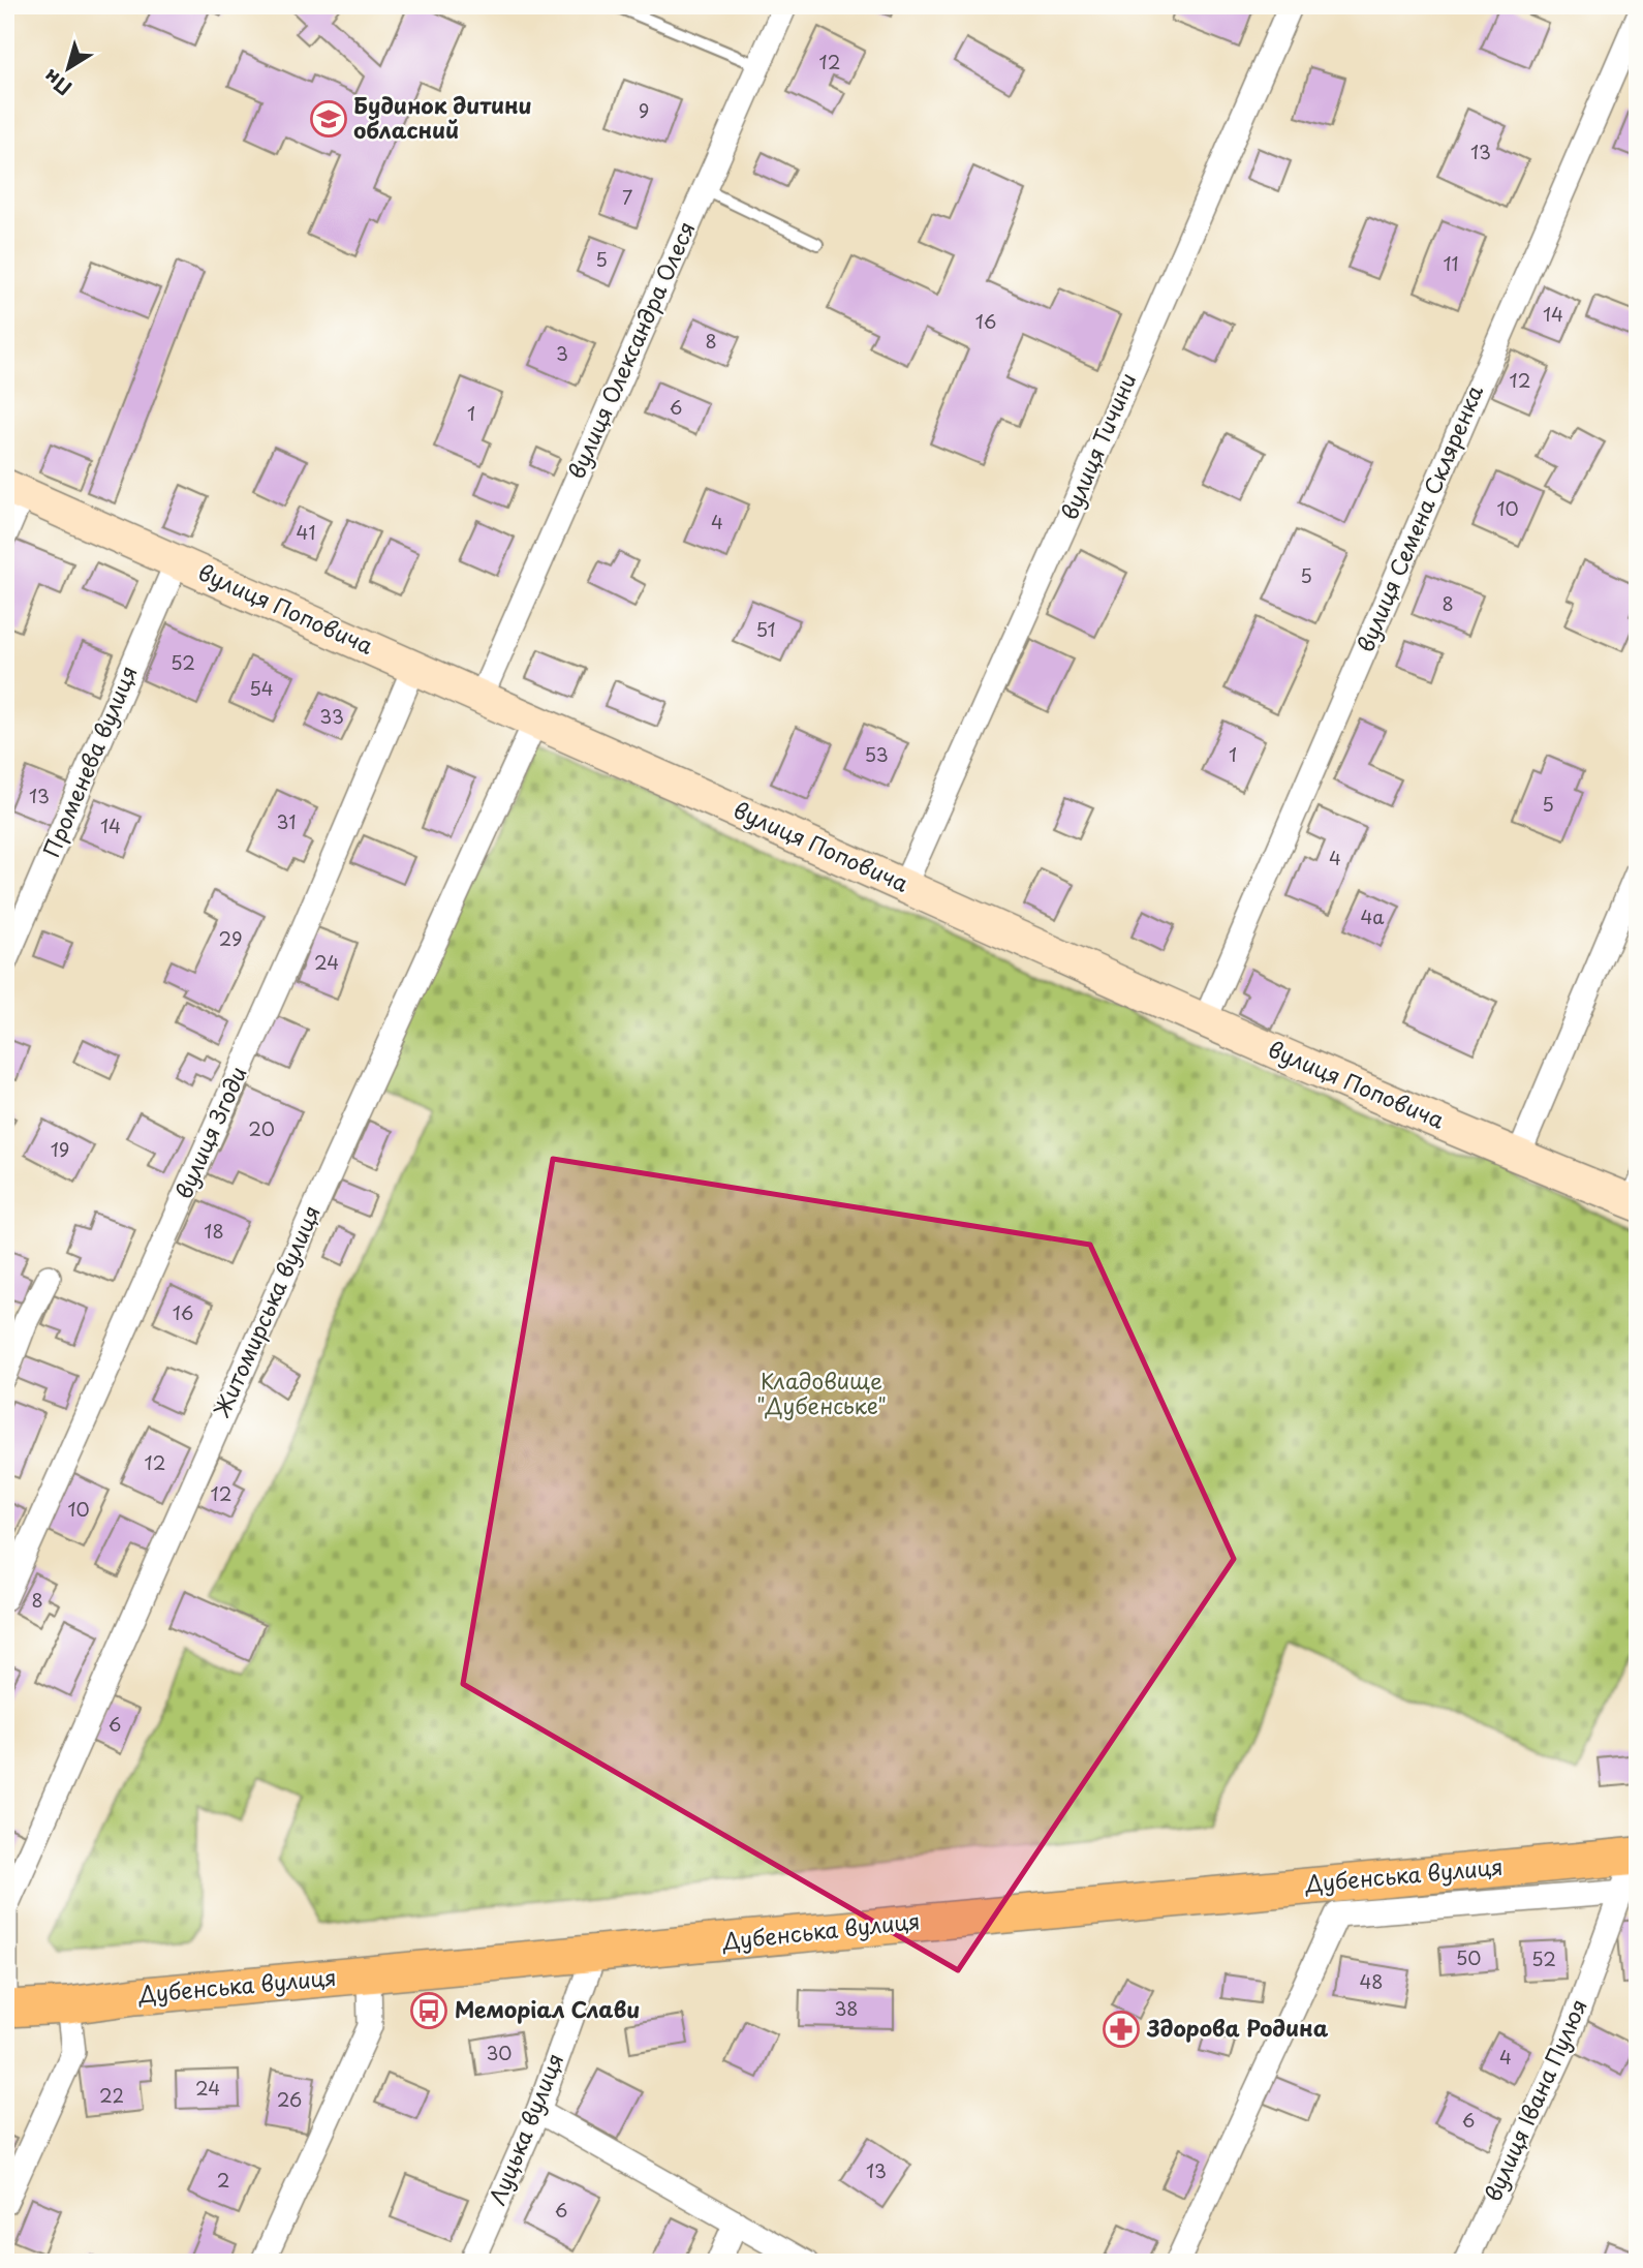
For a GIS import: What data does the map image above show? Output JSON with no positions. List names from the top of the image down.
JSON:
{
  "streets": {
    "main road": ["Дубенська вулиця"],
    "street": [
      "вулиця Олександра Олеся",
      "вулиця Тичини",
      "вулиця Семена Скляренка",
      "вулиця Поповича",
      "Променева вулиця",
      "вулиця Згоди",
      "Житомирська вулиця",
      "вулиця Івана Пулюя",
      "Луцька вулиця"
    ]
  },
  "crossings": [
    ["вулиця Олександра Олеся", "вулиця Поповича"],
    ["вулиця Тичини", "вулиця Поповича"],
    ["вулиця Семена Скляренка", "вулиця Поповича"],
    ["вулиця Поповича", "Променева вулиця"],
    ["вулиця Поповича", "вулиця Згоди"],
    ["вулиця Поповича", "Житомирська вулиця"],
    ["Дубенська вулиця", "вулиця Івана Пулюя"],
    ["Дубенська вулиця", "Луцька вулиця"]
  ],
  "parks": ["Кладовище \"Дубенське\""],
  "places": {
    "school or university": ["Будинок дитини обласний"],
    "bus stop": ["Меморіал Слави"],
    "pharmacy": ["Здорова Родина"]
  },
  "house_numbers": [
    "12",
    "9",
    "13",
    "7",
    "5",
    "11",
    "14",
    "16",
    "8",
    "3",
    "12",
    "6",
    "1",
    "10",
    "4",
    "41",
    "5",
    "8",
    "51",
    "52",
    "54",
    "33",
    "53",
    "1",
    "13",
    "5",
    "31",
    "14",
    "4",
    "4а",
    "29",
    "24",
    "20",
    "19",
    "18",
    "16",
    "12",
    "12",
    "10",
    "8",
    "6",
    "50",
    "52",
    "48",
    "38",
    "30",
    "4",
    "24",
    "22",
    "26",
    "6",
    "13",
    "2",
    "6"
  ],
  "north": "bottom left"
}
